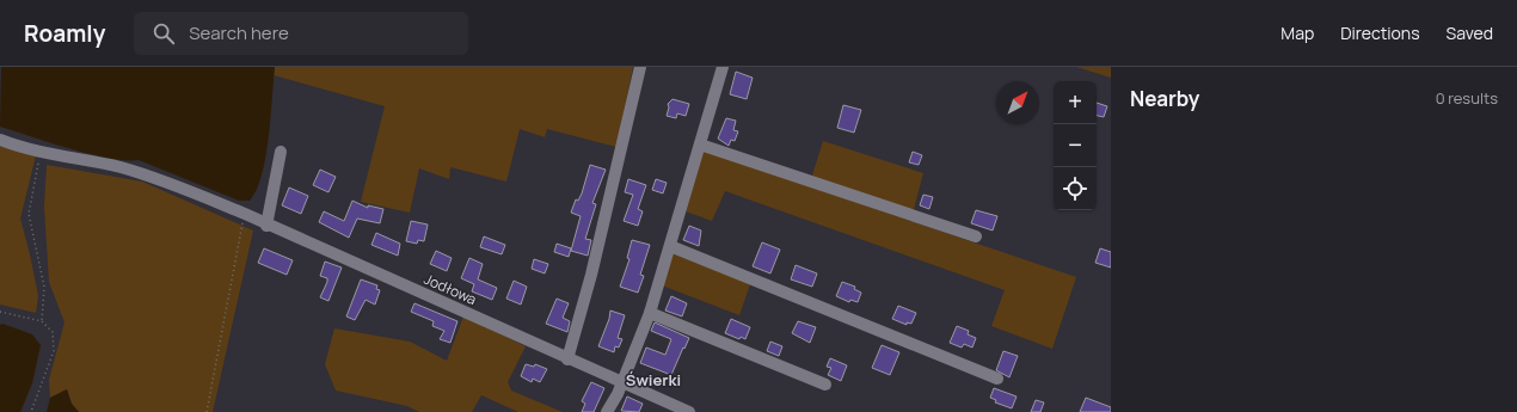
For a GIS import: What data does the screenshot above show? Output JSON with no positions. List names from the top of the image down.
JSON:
{
  "streets": {
    "street": ["Jodłowa"]
  },
  "districts": ["Świerki"],
  "north": "top right",
  "page": {
    "header": "Roamly",
    "search": "Search here",
    "nav": ["Map", "Directions", "Saved"],
    "heading": ["Nearby", "0 results"],
    "map_buttons": ["+", "−"]
  }
}
